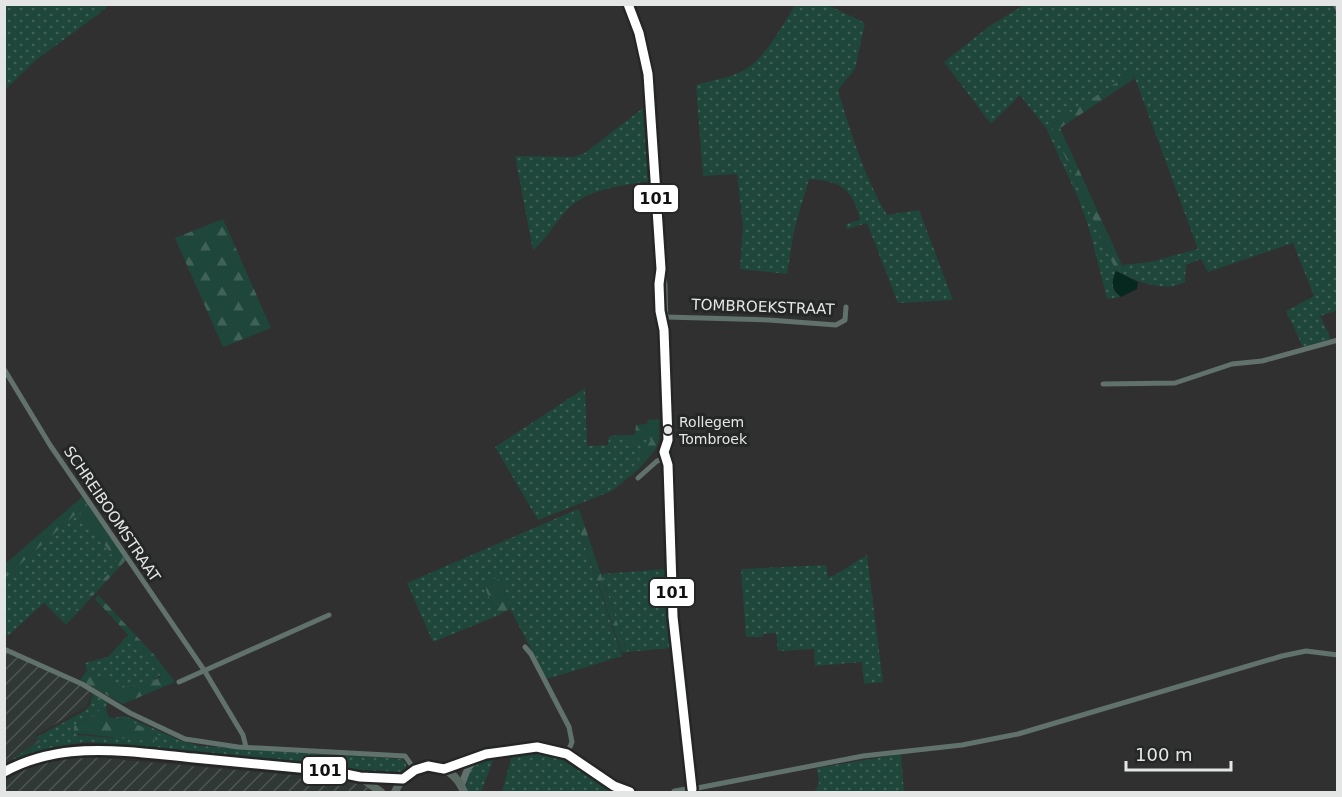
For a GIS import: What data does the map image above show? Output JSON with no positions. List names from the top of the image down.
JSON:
{
  "streets": {
    "street": ["TOMBROEKSTRAAT", "SCHREIBOOMSTRAAT"]
  },
  "places": ["Rollegem Tombroek"],
  "lines": ["transit line 101"],
  "scale_bar": "100 m"
}
